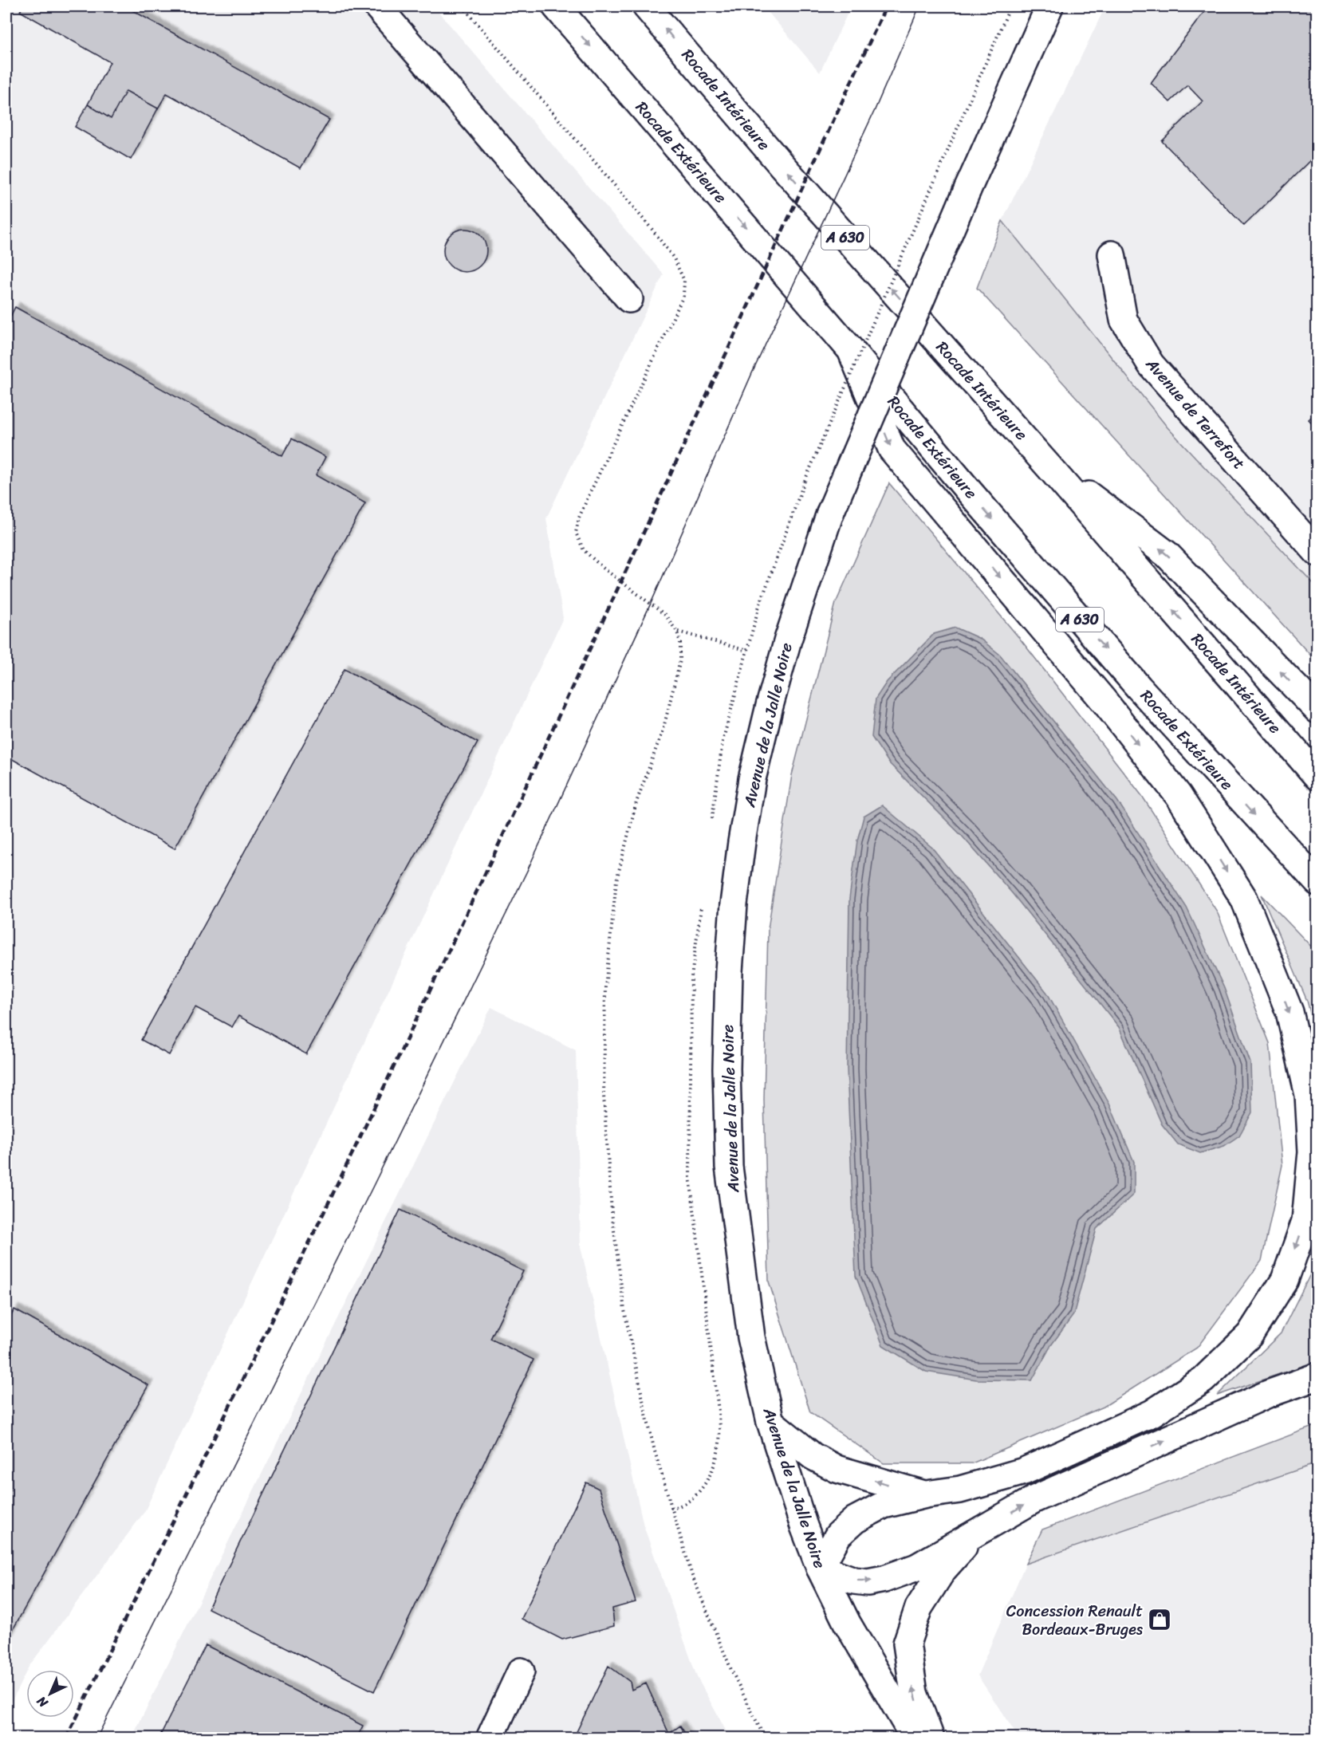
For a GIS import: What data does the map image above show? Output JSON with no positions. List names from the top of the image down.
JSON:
{
  "streets": {
    "main road": [
      "Rocade Intérieure",
      "Rocade Extérieure",
      "A 630",
      "Avenue de Terrefort",
      "Avenue de la Jalle Noire"
    ]
  },
  "places": {
    "shop": ["Concession Renault Bordeaux-Bruges"]
  },
  "north": "bottom left"
}
